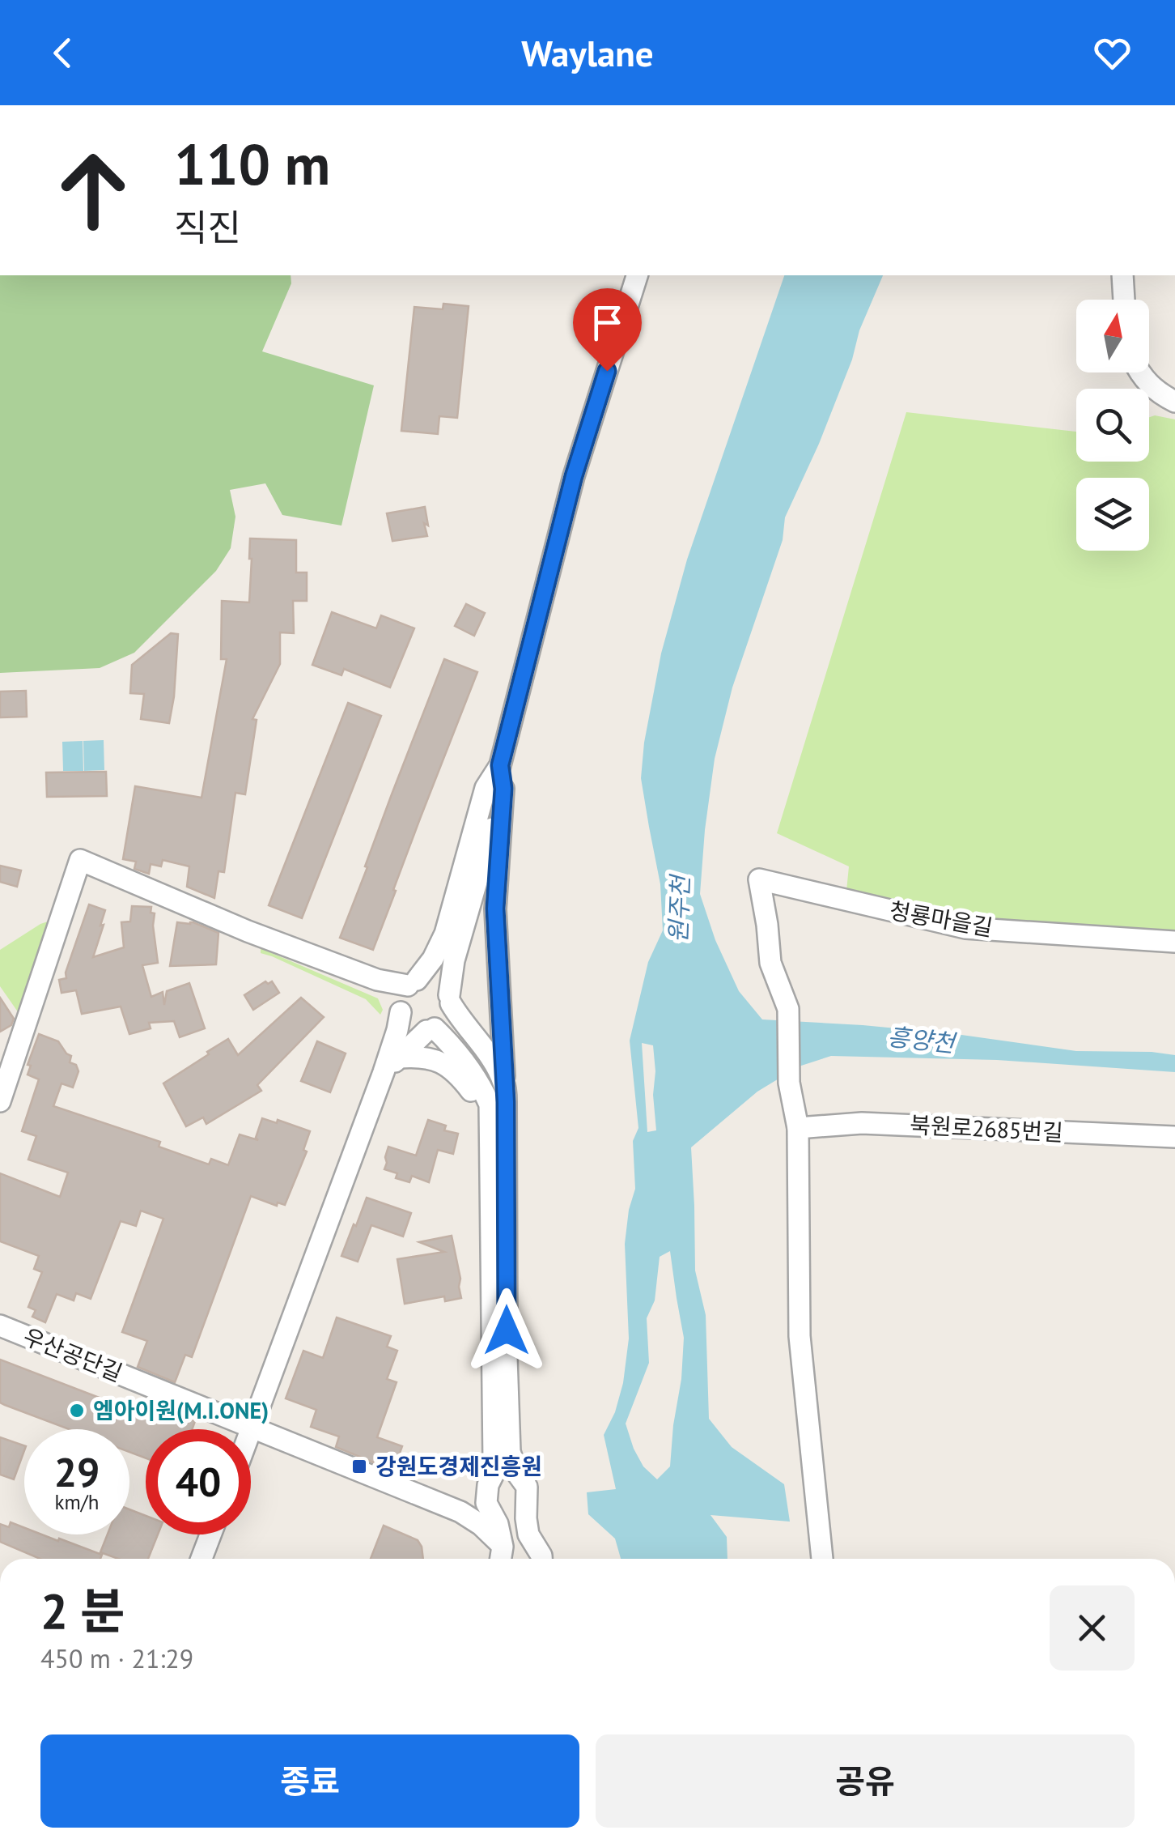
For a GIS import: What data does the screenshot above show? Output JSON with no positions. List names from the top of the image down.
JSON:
{
  "streets": {
    "street": ["청룡마을길", "북원로2685번길", "우산공단길"]
  },
  "crossings": [
    ["청룡마을길", "북원로2685번길"]
  ],
  "water": ["원주천", "흥양천"],
  "places": {
    "other": ["엠아이원(M.I.ONE)"],
    "transit": ["강원도경제진흥원"]
  },
  "north": "top",
  "page": {
    "header": "Waylane",
    "turn": ["110 m", "직진"],
    "speed": "29 km/h",
    "limit": "40",
    "heading": ["2 분", "450 m · 21:29"],
    "buttons": ["종료", "공유"]
  }
}
